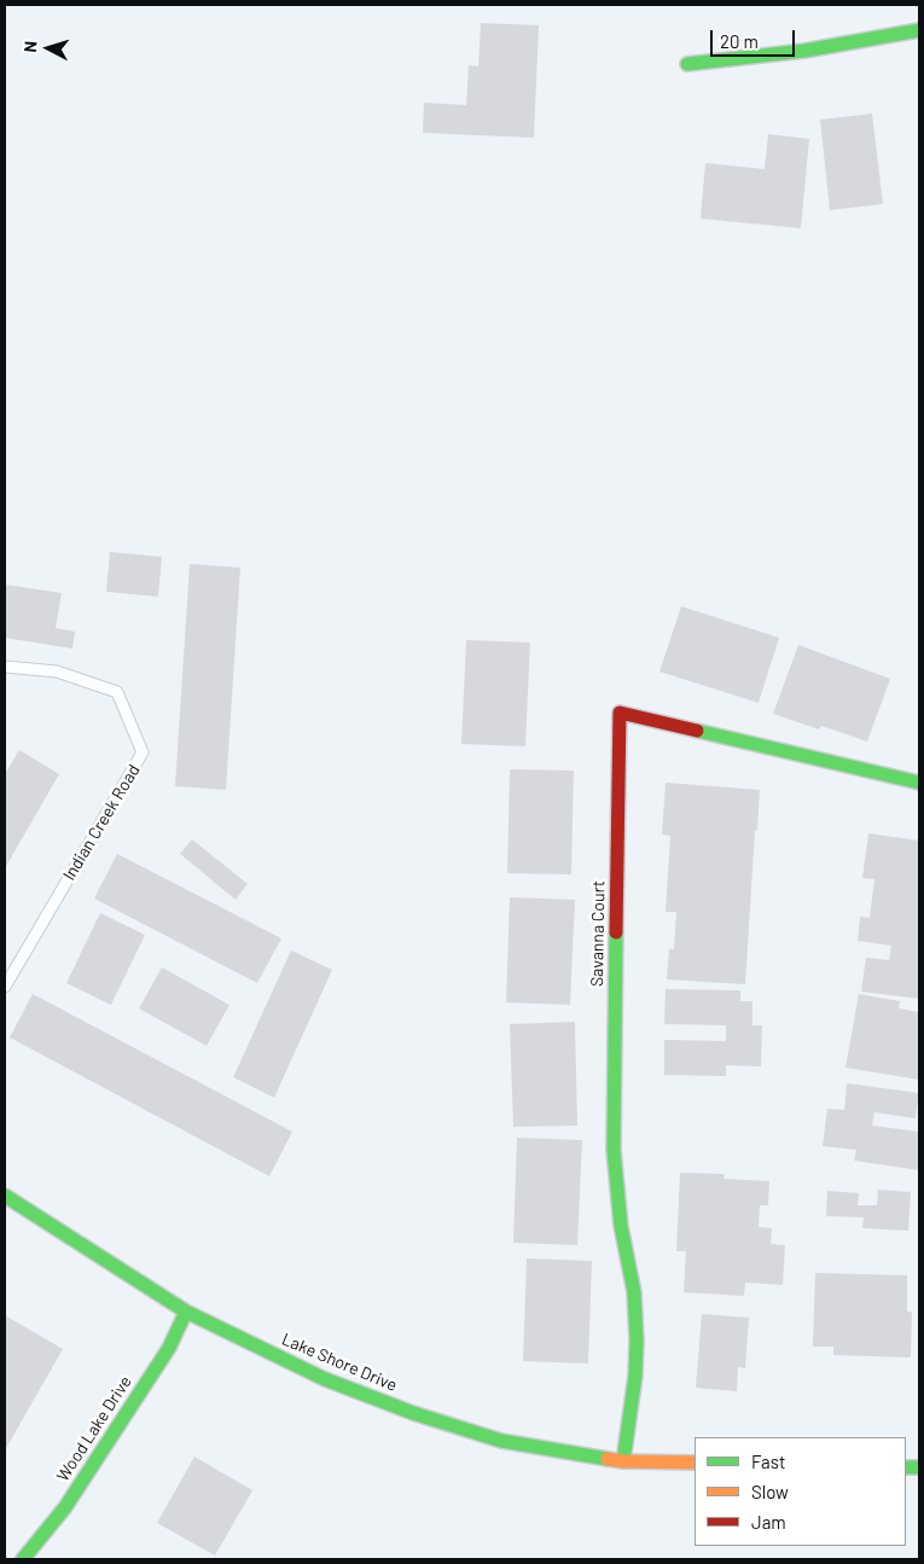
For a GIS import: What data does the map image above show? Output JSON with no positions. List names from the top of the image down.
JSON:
{
  "streets": {
    "street": ["Savanna Court", "Lake Shore Drive", "Wood Lake Drive"],
    "lane": ["Indian Creek Road"]
  },
  "crossings": [
    ["Savanna Court", "Lake Shore Drive"],
    ["Lake Shore Drive", "Wood Lake Drive"]
  ],
  "legend": ["Fast", "Slow", "Jam"],
  "scale_bar": "20 m",
  "north": "left"
}
